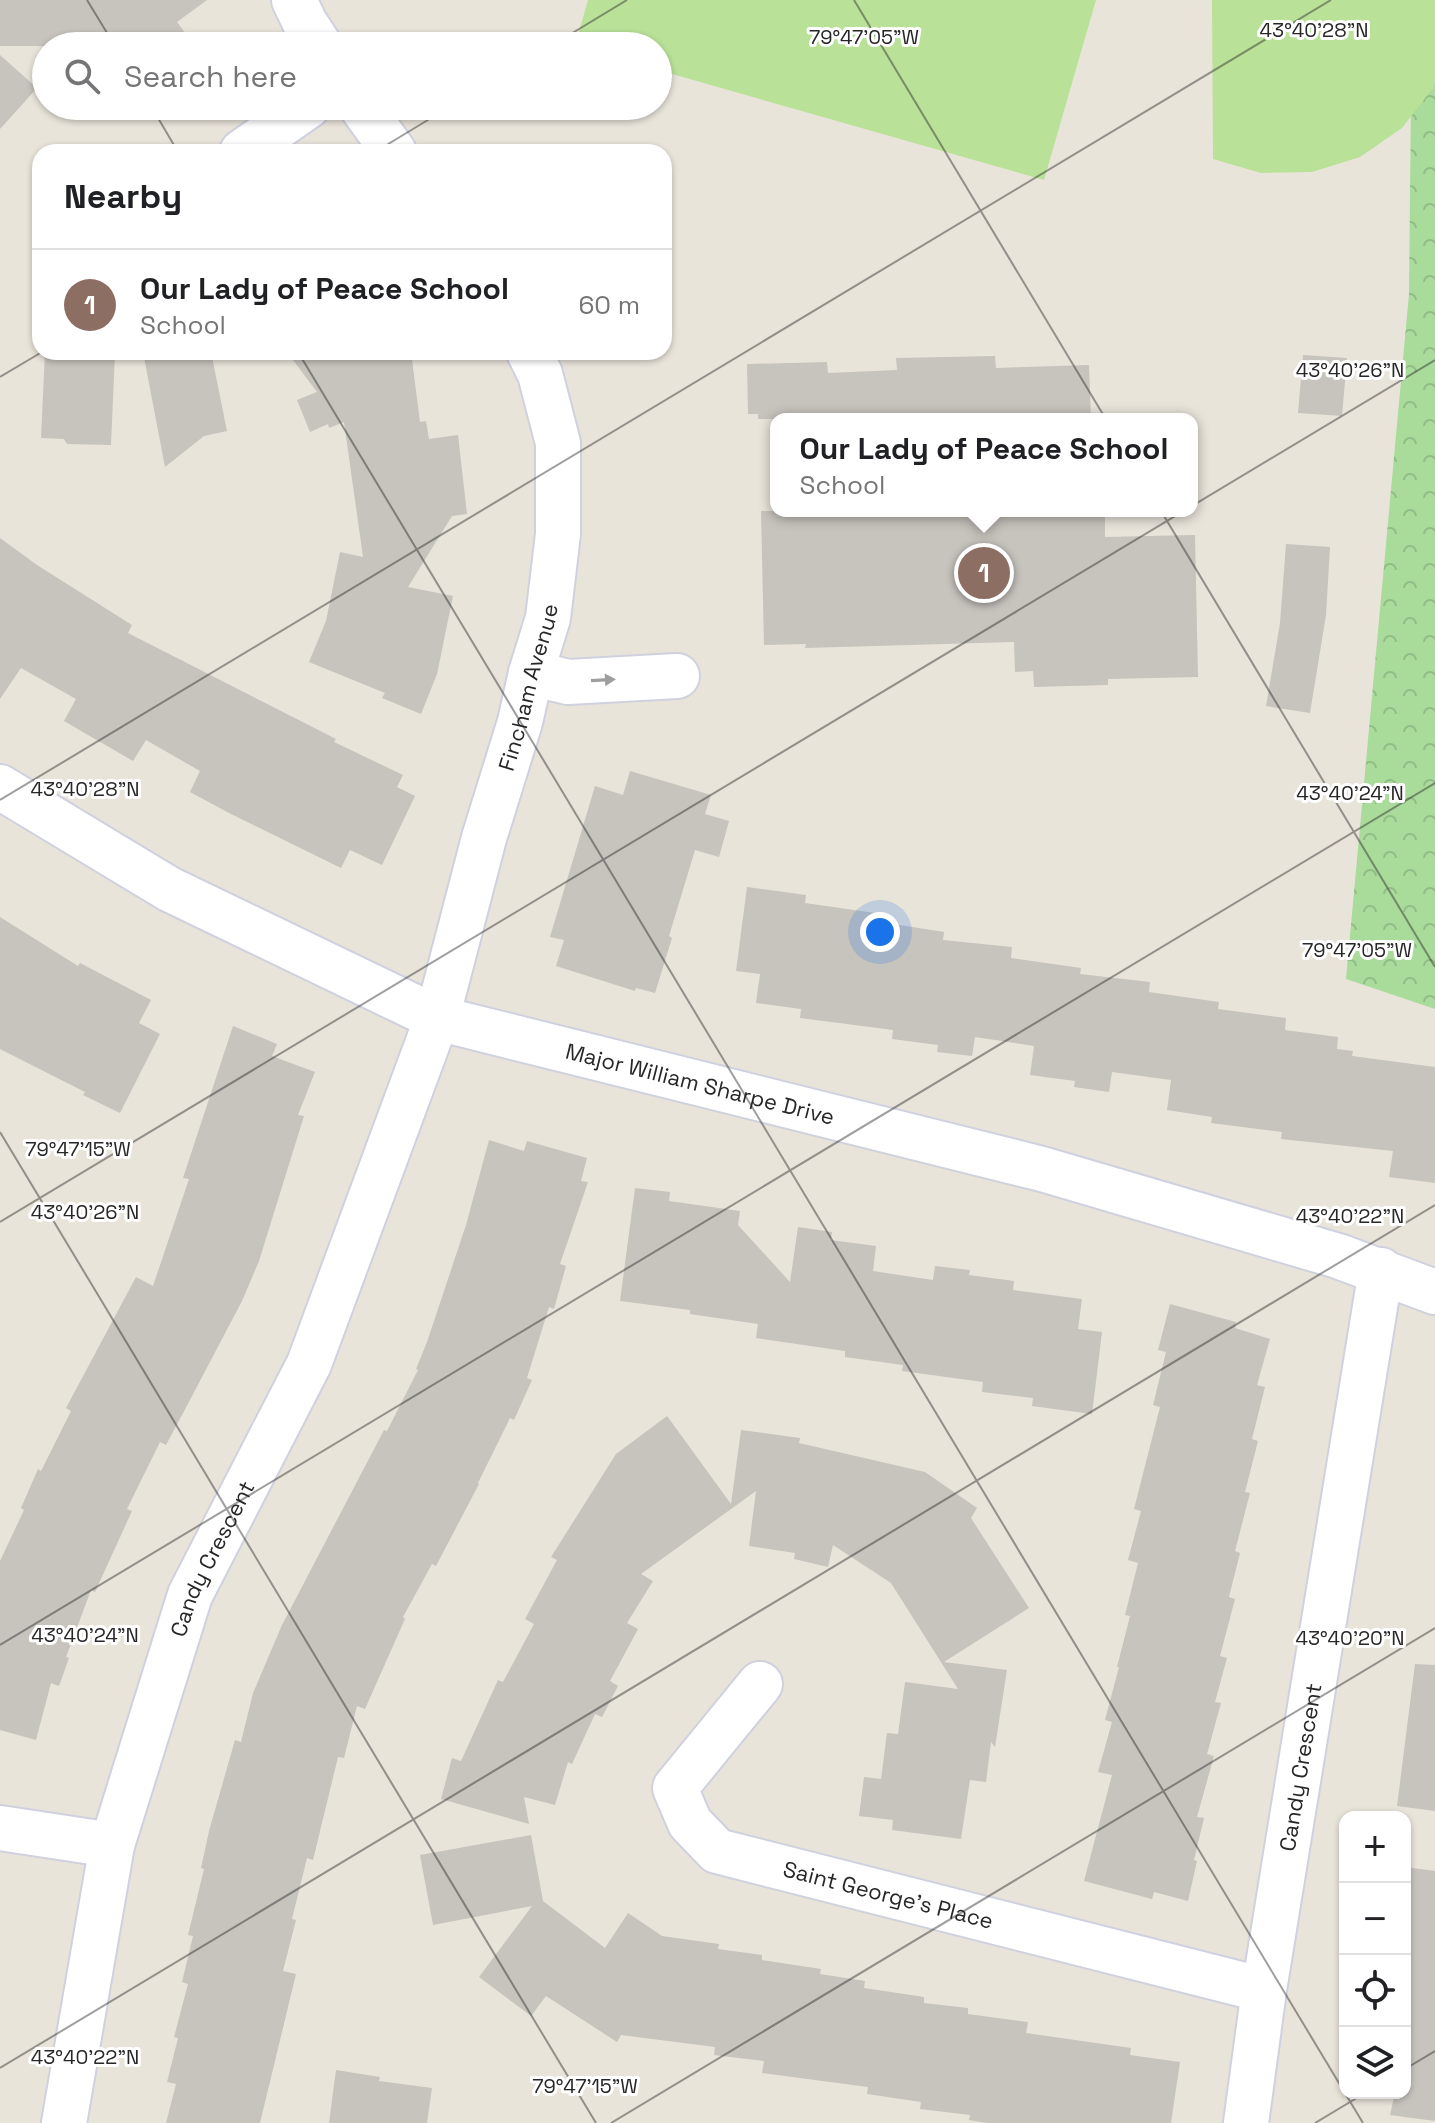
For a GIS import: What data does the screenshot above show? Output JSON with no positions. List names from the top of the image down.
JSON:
{
  "streets": {
    "street": [
      "Fincham Avenue",
      "Major William Sharpe Drive",
      "Candy Crescent",
      "Saint George's Place"
    ]
  },
  "crossings": [
    ["Fincham Avenue", "Major William Sharpe Drive"],
    ["Fincham Avenue", "Candy Crescent"],
    ["Major William Sharpe Drive", "Candy Crescent"],
    ["Candy Crescent", "Saint George's Place"]
  ],
  "page": {
    "search": "Search here",
    "heading": "Nearby",
    "list": [
      {
        "mark": "1",
        "name": "Our Lady of Peace School",
        "note": "School",
        "value": "60 m"
      }
    ],
    "popup": ["Our Lady of Peace School", "School"],
    "pins": "1",
    "map_buttons": ["+", "−"]
  },
  "coordinates": [
    "43°40'28\"N",
    "79°47'05\"W",
    "43°40'26\"N",
    "43°40'24\"N",
    "79°47'15\"W",
    "43°40'22\"N",
    "43°40'20\"N"
  ]
}
